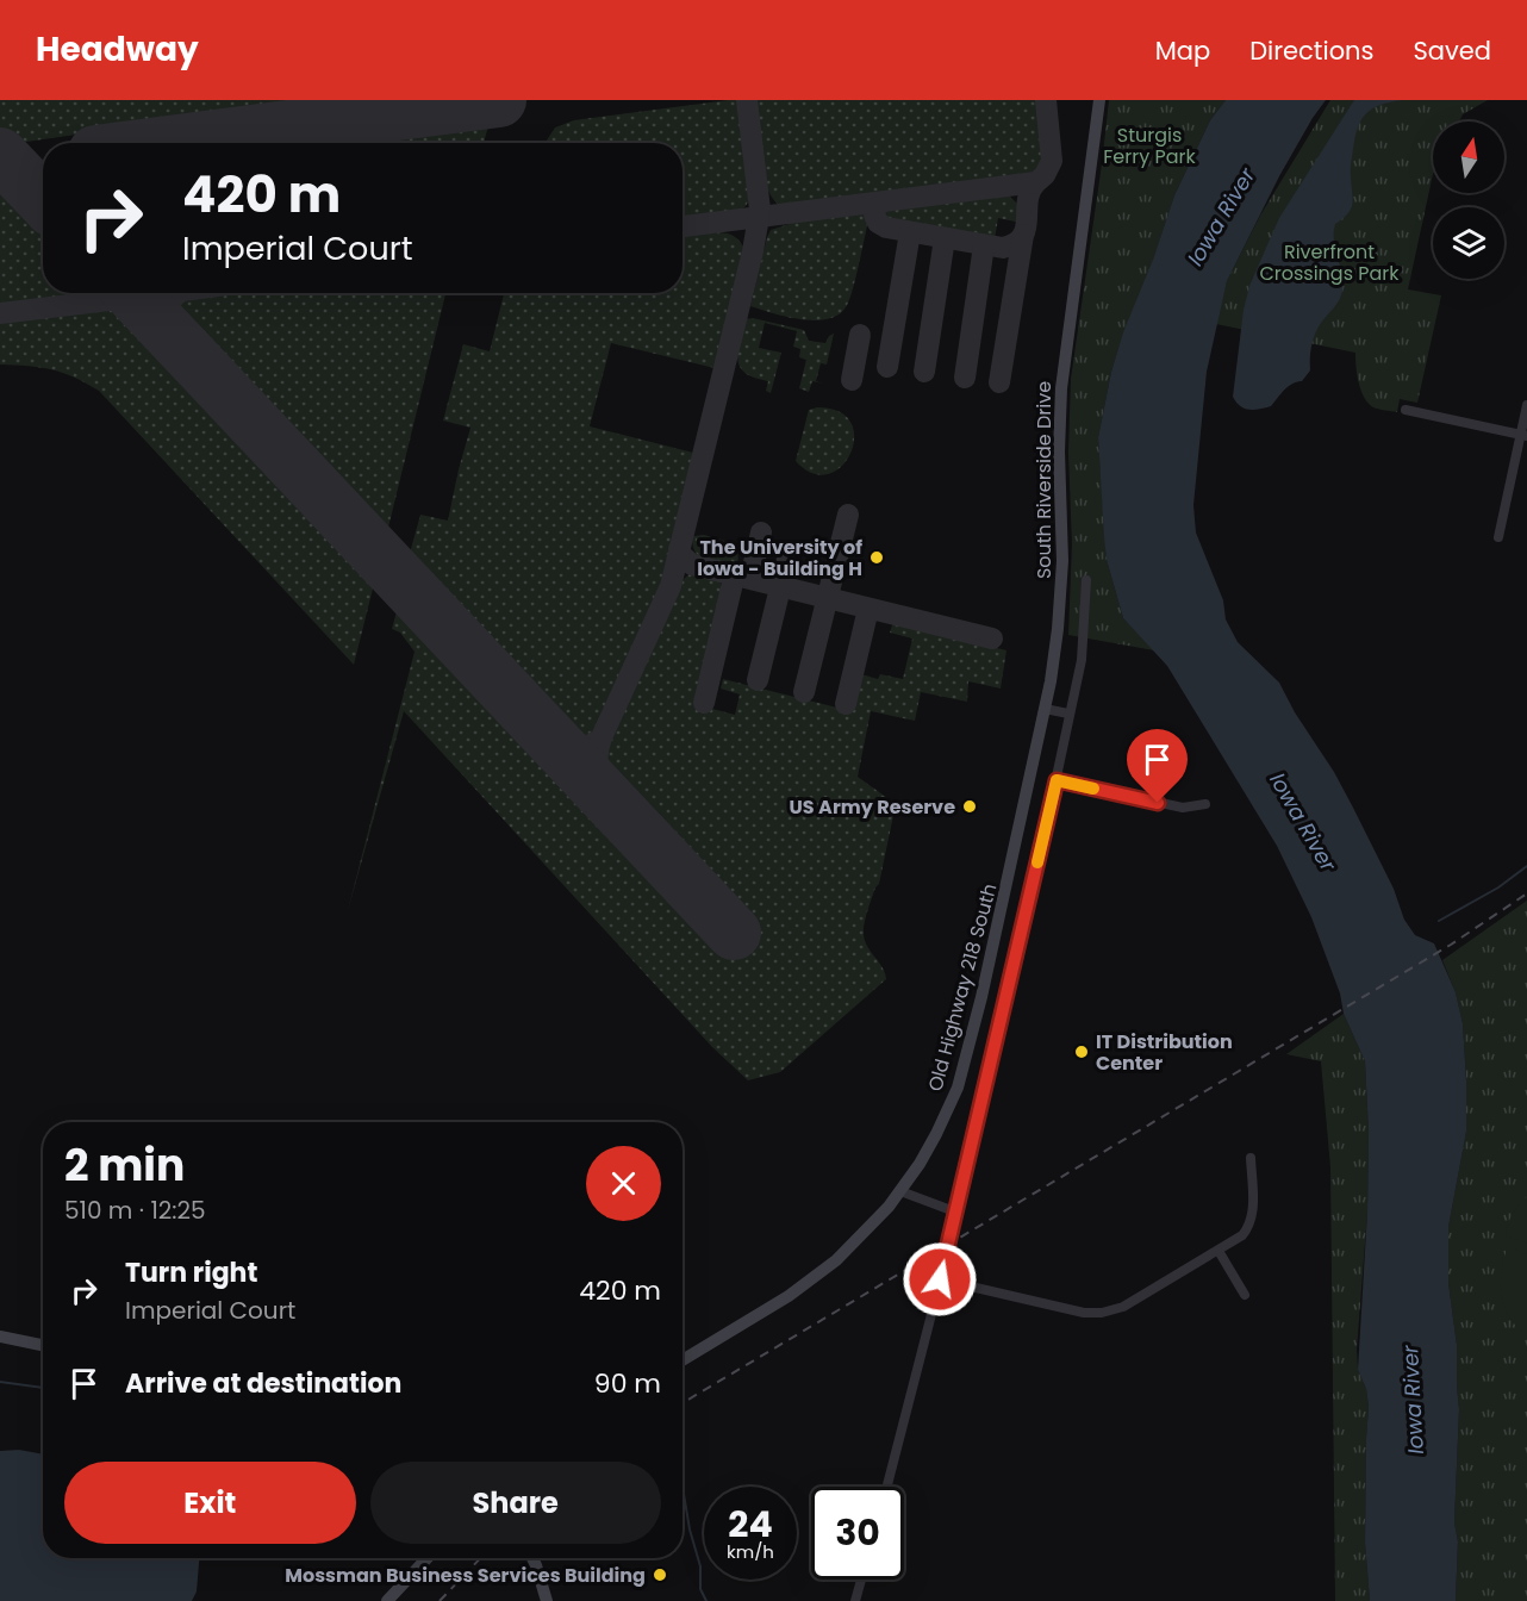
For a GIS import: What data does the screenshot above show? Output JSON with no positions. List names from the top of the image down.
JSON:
{
  "streets": {
    "main road": ["South Riverside Drive", "Old Highway 218 South"]
  },
  "crossings": [
    ["South Riverside Drive", "Old Highway 218 South"]
  ],
  "water": ["Iowa River"],
  "parks": ["Sturgis Ferry Park", "Riverfront Crossings Park"],
  "places": [
    "The University of Iowa - Building H",
    "US Army Reserve",
    "IT Distribution Center",
    "Mossman Business Services Building"
  ],
  "north": "top",
  "page": {
    "header": "Headway",
    "nav": ["Map", "Directions", "Saved"],
    "turn": ["420 m", "Imperial Court"],
    "heading": ["2 min", "510 m · 12:25"],
    "list": [
      {
        "name": "Turn right",
        "note": "Imperial Court",
        "value": "420 m"
      },
      {
        "name": "Arrive at destination",
        "value": "90 m"
      }
    ],
    "buttons": ["Exit", "Share"],
    "speed": "24 km/h",
    "limit": "30"
  }
}
